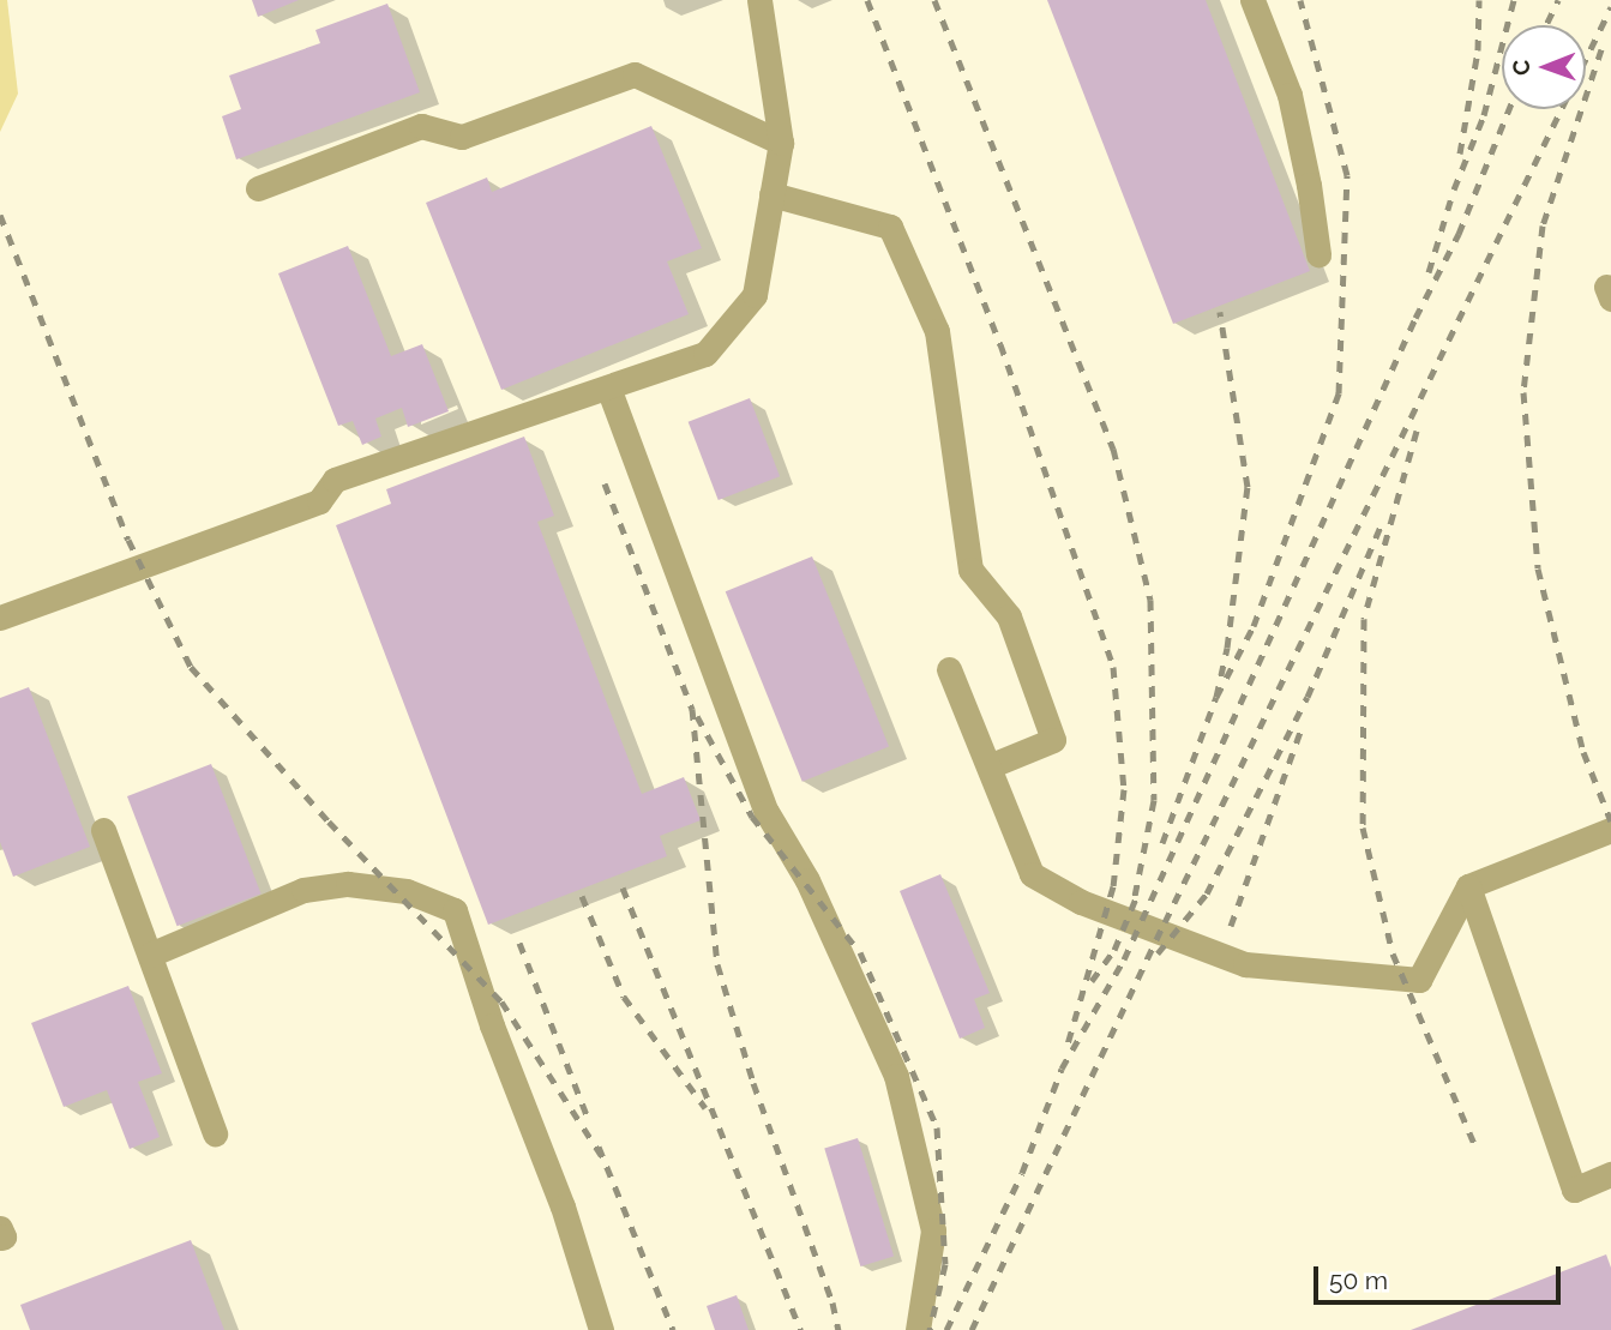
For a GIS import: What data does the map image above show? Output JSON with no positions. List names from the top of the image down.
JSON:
{
  "scale_bar": "50 m",
  "north": "left"
}
